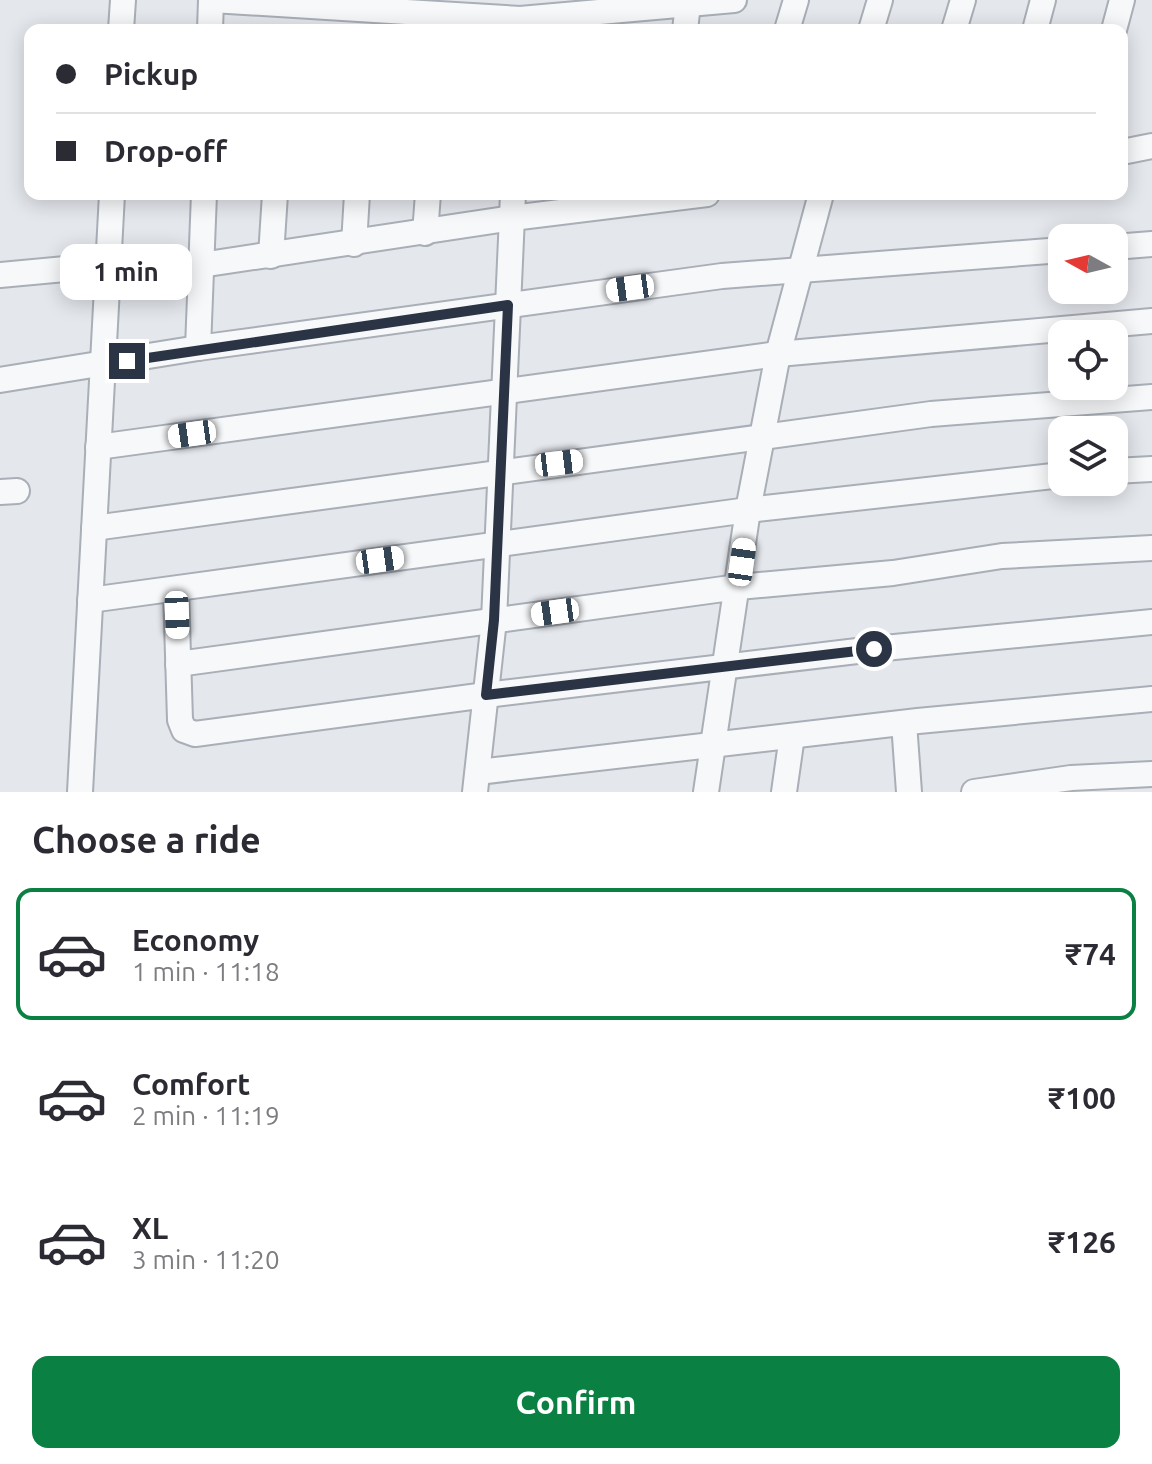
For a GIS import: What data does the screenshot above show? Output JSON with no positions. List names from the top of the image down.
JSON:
{
  "north": "left",
  "page": {
    "banner": ["Pickup", "Drop-off"],
    "bubble": "1 min",
    "heading": "Choose a ride",
    "list": [
      {
        "name": "Economy",
        "note": "1 min · 11:18",
        "value": "₹74"
      },
      {
        "name": "Comfort",
        "note": "2 min · 11:19",
        "value": "₹100"
      },
      {
        "name": "XL",
        "note": "3 min · 11:20",
        "value": "₹126"
      }
    ],
    "buttons": "Confirm"
  }
}
